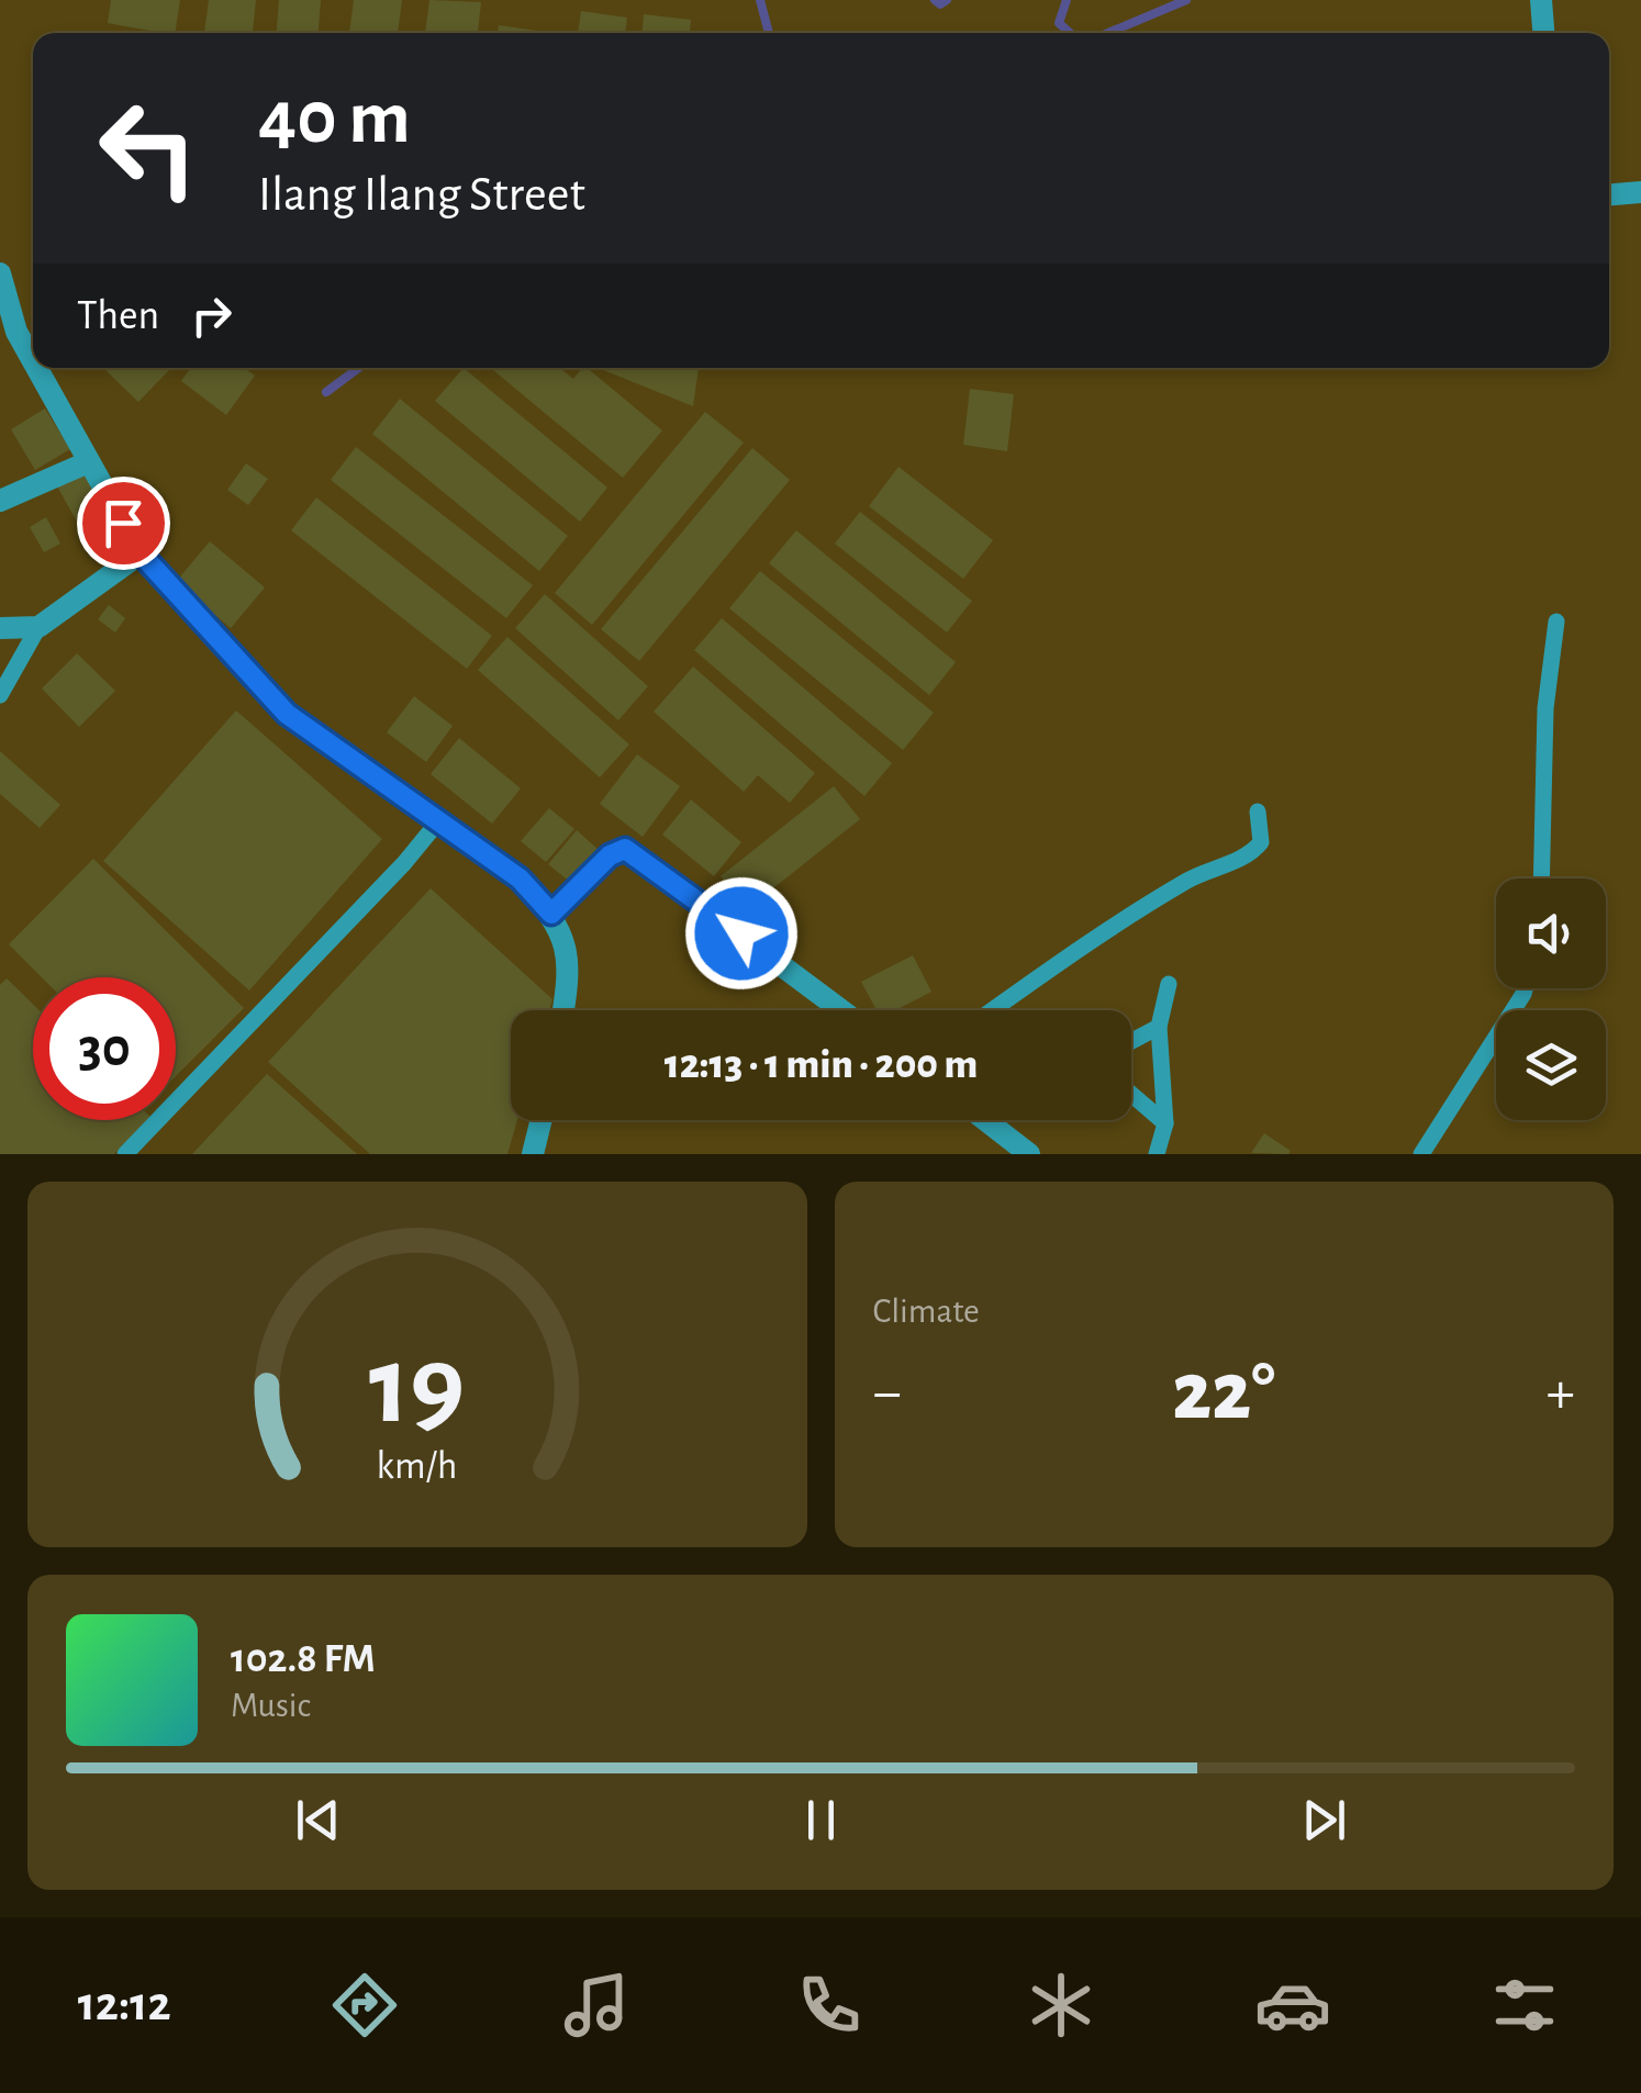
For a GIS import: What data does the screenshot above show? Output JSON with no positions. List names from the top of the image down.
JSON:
{
  "page": {
    "turn": ["40 m", "Ilang Ilang Street"],
    "then": "Then",
    "limit": "30",
    "trip": "12:13 · 1 min · 200 m",
    "tile": "Climate",
    "heat": ["−", "22°", "+"],
    "song": ["102.8 FM", "Music"],
    "tabs": "12:12",
    "gauge": ["19", "km/h"]
  }
}
